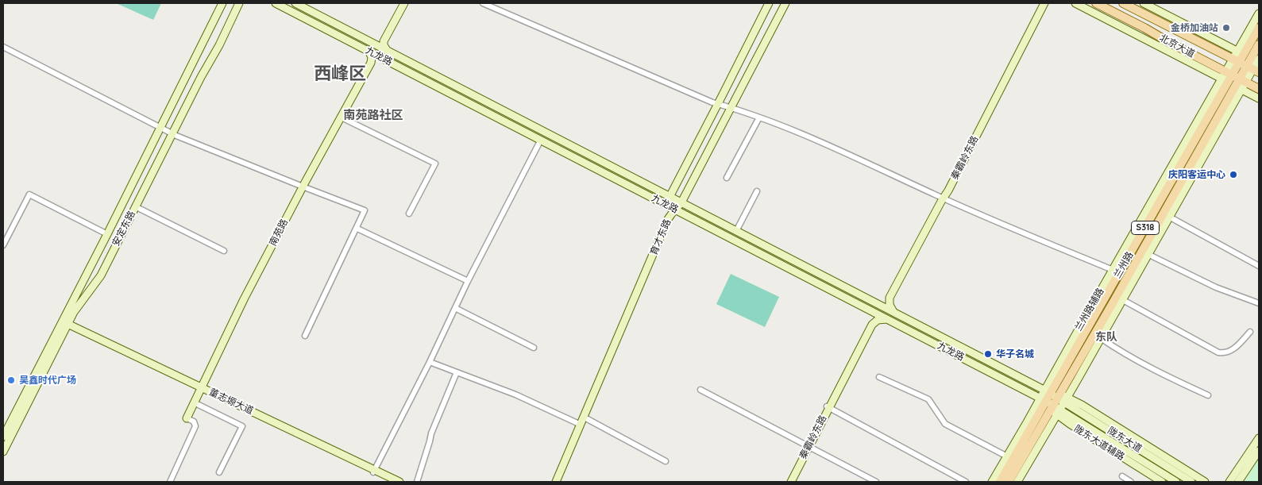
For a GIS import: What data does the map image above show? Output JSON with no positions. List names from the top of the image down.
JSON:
{
  "streets": {
    "main road": ["北京大道", "S318", "兰州路"],
    "street": [
      "九龙路",
      "秦霸岭东路",
      "安定东路",
      "南苑路",
      "育才东路",
      "兰州路辅路",
      "董志塬大道",
      "陇东大道",
      "陇东大道辅路"
    ]
  },
  "crossings": [
    ["北京大道", "兰州路"],
    ["北京大道", "兰州路辅路"],
    ["九龙路", "秦霸岭东路"],
    ["九龙路", "南苑路"],
    ["九龙路", "育才东路"],
    ["九龙路", "兰州路"],
    ["九龙路", "兰州路辅路"],
    ["九龙路", "陇东大道"],
    ["九龙路", "陇东大道辅路"],
    ["安定东路", "董志塬大道"],
    ["南苑路", "董志塬大道"],
    ["兰州路", "兰州路辅路"],
    ["兰州路", "陇东大道"],
    ["兰州路", "陇东大道辅路"],
    ["兰州路辅路", "陇东大道"],
    ["兰州路辅路", "陇东大道辅路"],
    ["陇东大道", "陇东大道辅路"]
  ],
  "districts": ["西峰区", "南苑路社区", "东队"],
  "places": [
    "金桥加油站",
    "庆阳客运中心",
    "华子名城",
    "昊鑫时代广场"
  ]
}
